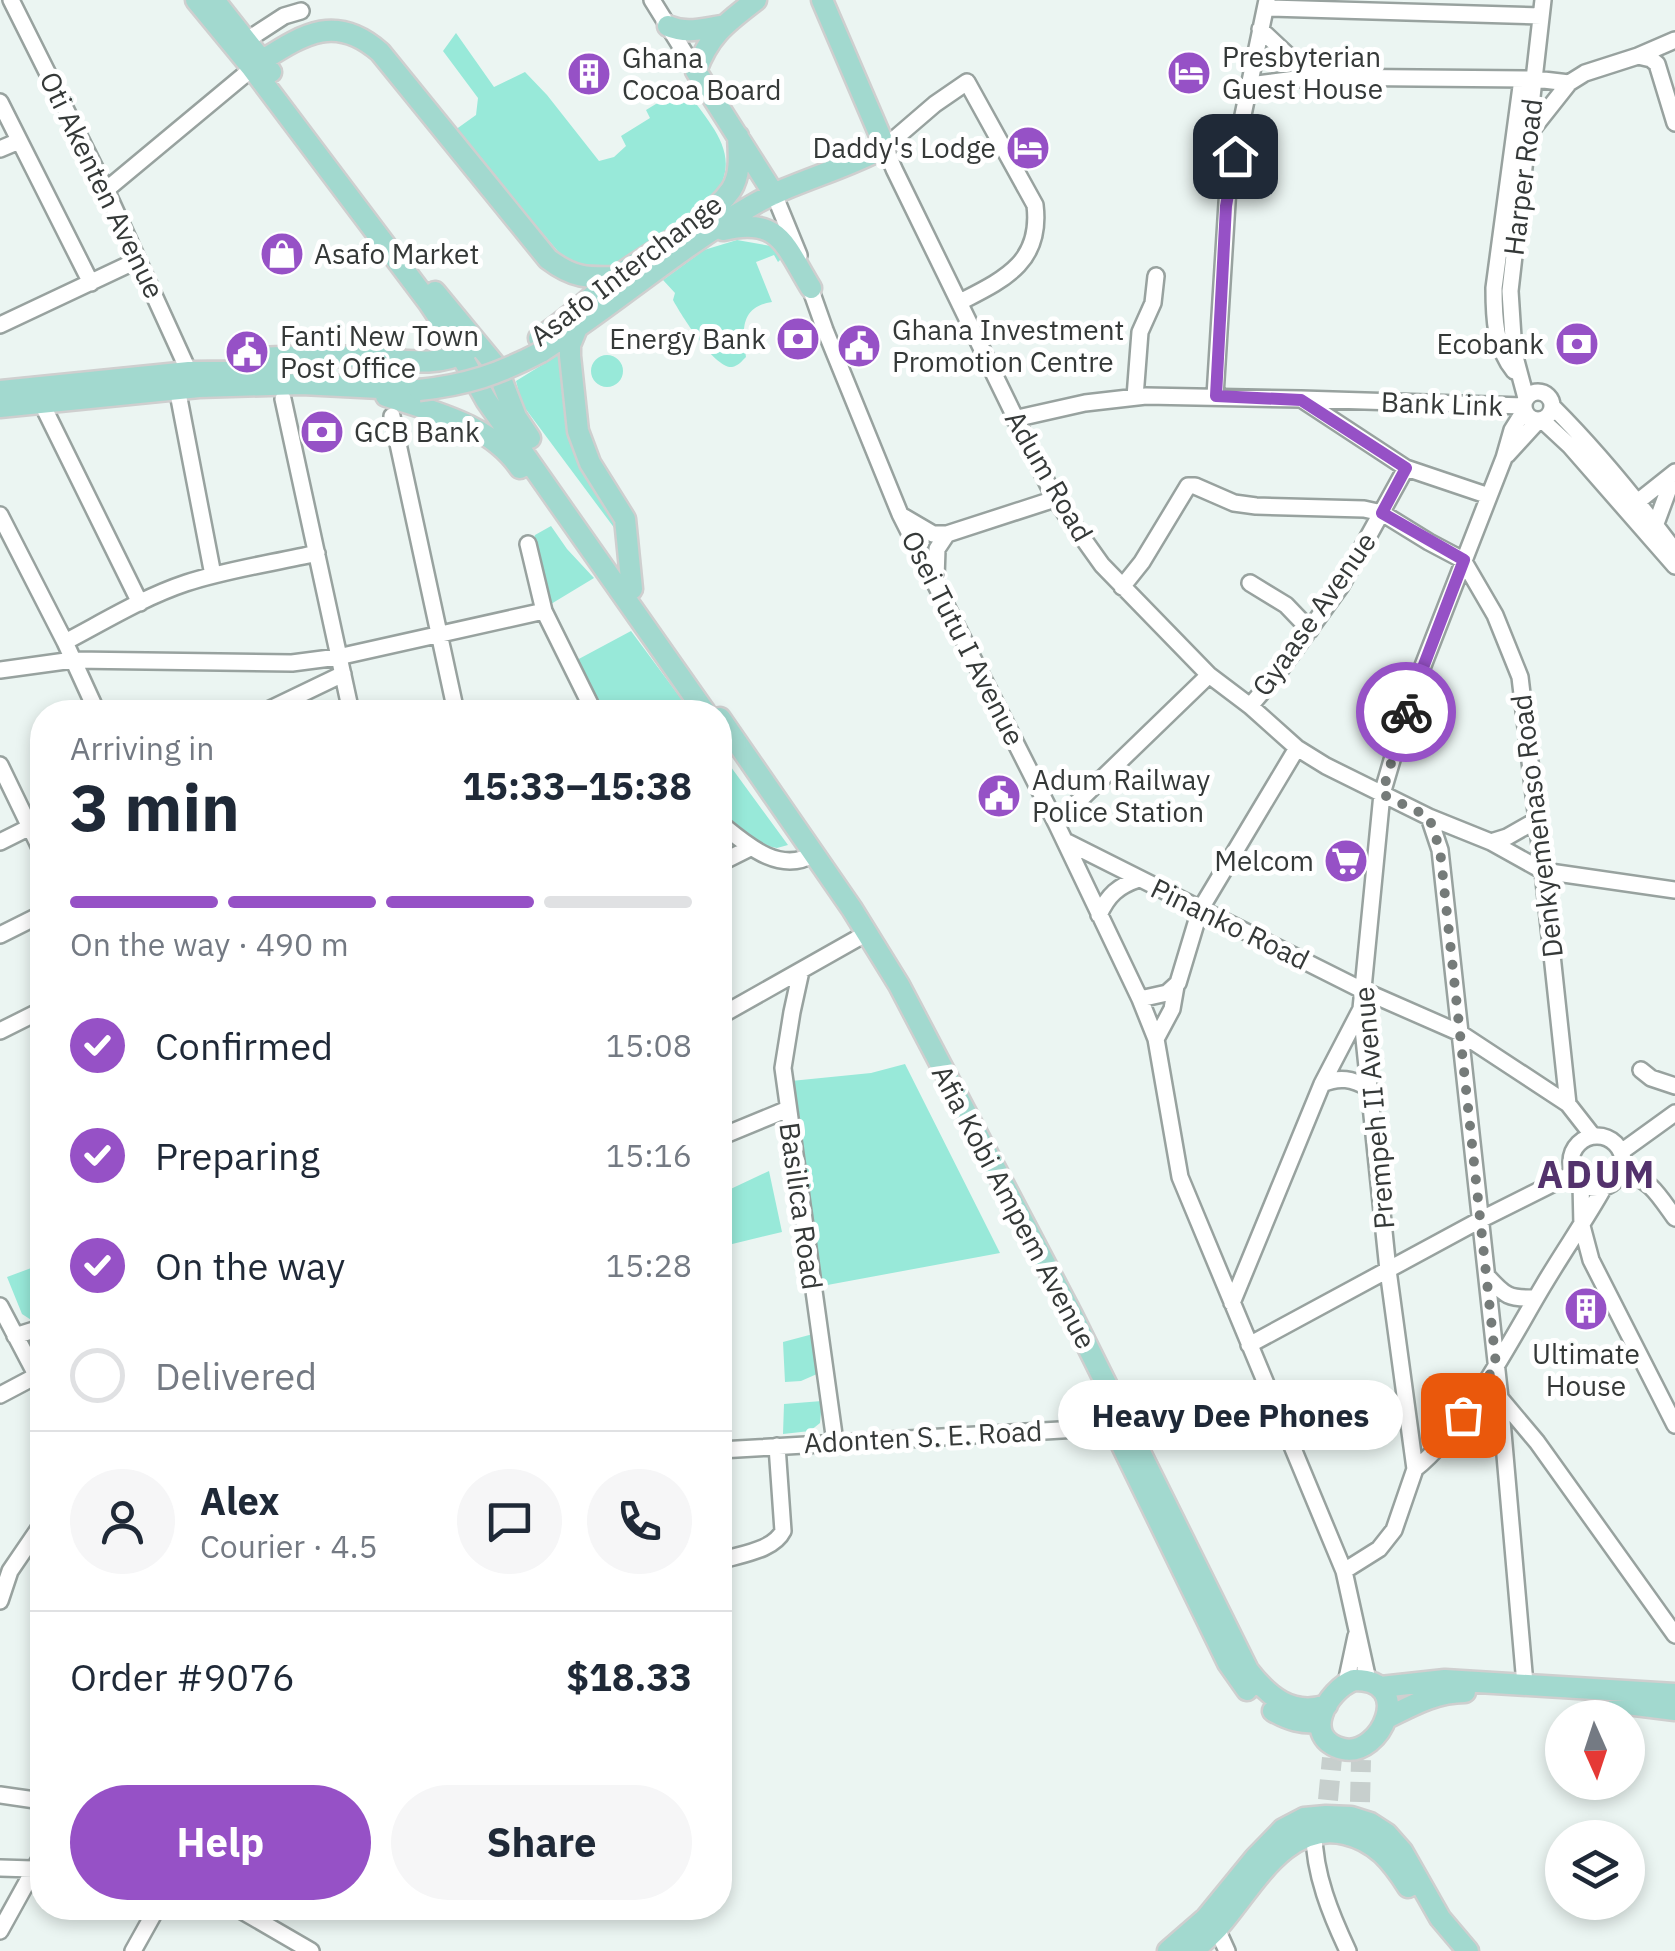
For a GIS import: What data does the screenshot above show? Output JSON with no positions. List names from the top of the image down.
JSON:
{
  "streets": {
    "main road": [
      "Asafo Interchange",
      "Adum Road",
      "Osei Tutu I Avenue",
      "Afia Kobi Ampem Avenue"
    ],
    "street": [
      "Harper Road",
      "Oti Akenten Avenue",
      "Bank Link",
      "Gyaase Avenue",
      "Denkyemenaso Road",
      "Pinanko Road",
      "Prempeh II Avenue",
      "Basilica Road",
      "Adonten S. E. Road"
    ]
  },
  "crossings": [
    ["Harper Road", "Bank Link"],
    ["Harper Road", "Prempeh II Avenue"],
    ["Asafo Interchange", "Adum Road"],
    ["Asafo Interchange", "Osei Tutu I Avenue"],
    ["Bank Link", "Adum Road"],
    ["Bank Link", "Prempeh II Avenue"],
    ["Adum Road", "Gyaase Avenue"],
    ["Adum Road", "Denkyemenaso Road"],
    ["Adum Road", "Prempeh II Avenue"],
    ["Osei Tutu I Avenue", "Pinanko Road"],
    ["Osei Tutu I Avenue", "Prempeh II Avenue"],
    ["Osei Tutu I Avenue", "Afia Kobi Ampem Avenue"],
    ["Denkyemenaso Road", "Pinanko Road"],
    ["Denkyemenaso Road", "Prempeh II Avenue"],
    ["Pinanko Road", "Prempeh II Avenue"],
    ["Basilica Road", "Adonten S. E. Road"],
    ["Afia Kobi Ampem Avenue", "Adonten S. E. Road"]
  ],
  "districts": ["ADUM"],
  "places": {
    "hotel": ["Presbyterian Guest House", "Daddy's Lodge"],
    "building": ["Ghana Cocoa Board", "Ultimate House"],
    "shop": ["Asafo Market"],
    "bank": ["Energy Bank", "Ecobank", "GCB Bank"],
    "public building": ["Ghana Investment Promotion Centre", "Fanti New Town Post Office", "Adum Railway Police Station"],
    "supermarket": ["Melcom"],
    "other": ["Heavy Dee Phones"]
  },
  "north": "bottom",
  "page": {
    "heading": ["3 min", "Arriving in", "15:33–15:38"],
    "panel": [
      "Alex",
      "Courier · 4.5",
      "Order #9076",
      "$18.33"
    ],
    "bar": "On the way · 490 m",
    "list": [
      ["Confirmed", "15:08"],
      ["Preparing", "15:16"],
      ["On the way", "15:28"],
      "Delivered"
    ],
    "bubble": "Heavy Dee Phones",
    "buttons": ["Help", "Share"]
  }
}
